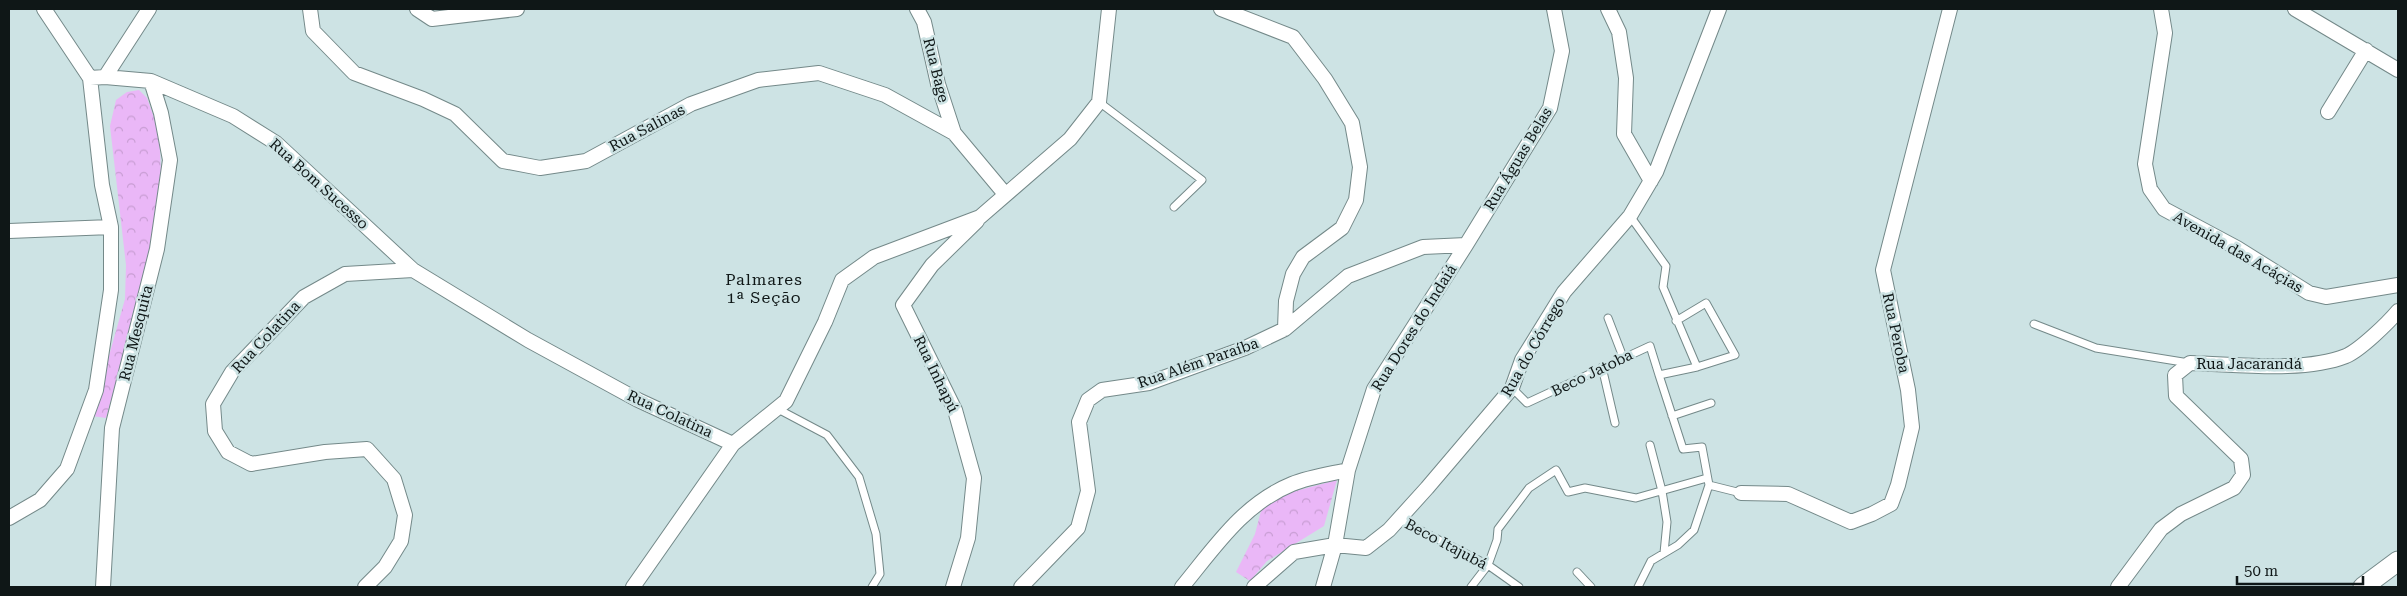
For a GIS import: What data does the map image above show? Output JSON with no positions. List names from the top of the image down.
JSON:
{
  "streets": {
    "street": [
      "Rua Bage",
      "Rua Salinas",
      "Rua Águas Belas",
      "Rua Bom Sucesso",
      "Avenida das Acáçias",
      "Rua Dores do Indaiá",
      "Rua Mesquita",
      "Rua Peroba",
      "Rua Colatina",
      "Rua do Córrego",
      "Rua Além Paraíba",
      "Rua Jacarandá",
      "Rua Inhapú"
    ],
    "lane": ["Beco Jatoba", "Beco Itajubá"]
  },
  "crossings": [
    ["Rua Bage", "Rua Salinas"],
    ["Rua Águas Belas", "Rua Dores do Indaiá"],
    ["Rua Águas Belas", "Rua Além Paraíba"],
    ["Rua Bom Sucesso", "Rua Mesquita"],
    ["Rua Bom Sucesso", "Rua Colatina"],
    ["Rua Dores do Indaiá", "Rua do Córrego"],
    ["Rua Dores do Indaiá", "Rua Além Paraíba"],
    ["Rua do Córrego", "Beco Jatoba"],
    ["Rua do Córrego", "Beco Itajubá"]
  ],
  "districts": ["Palmares 1ª Seção"],
  "scale_bar": "50 m"
}
